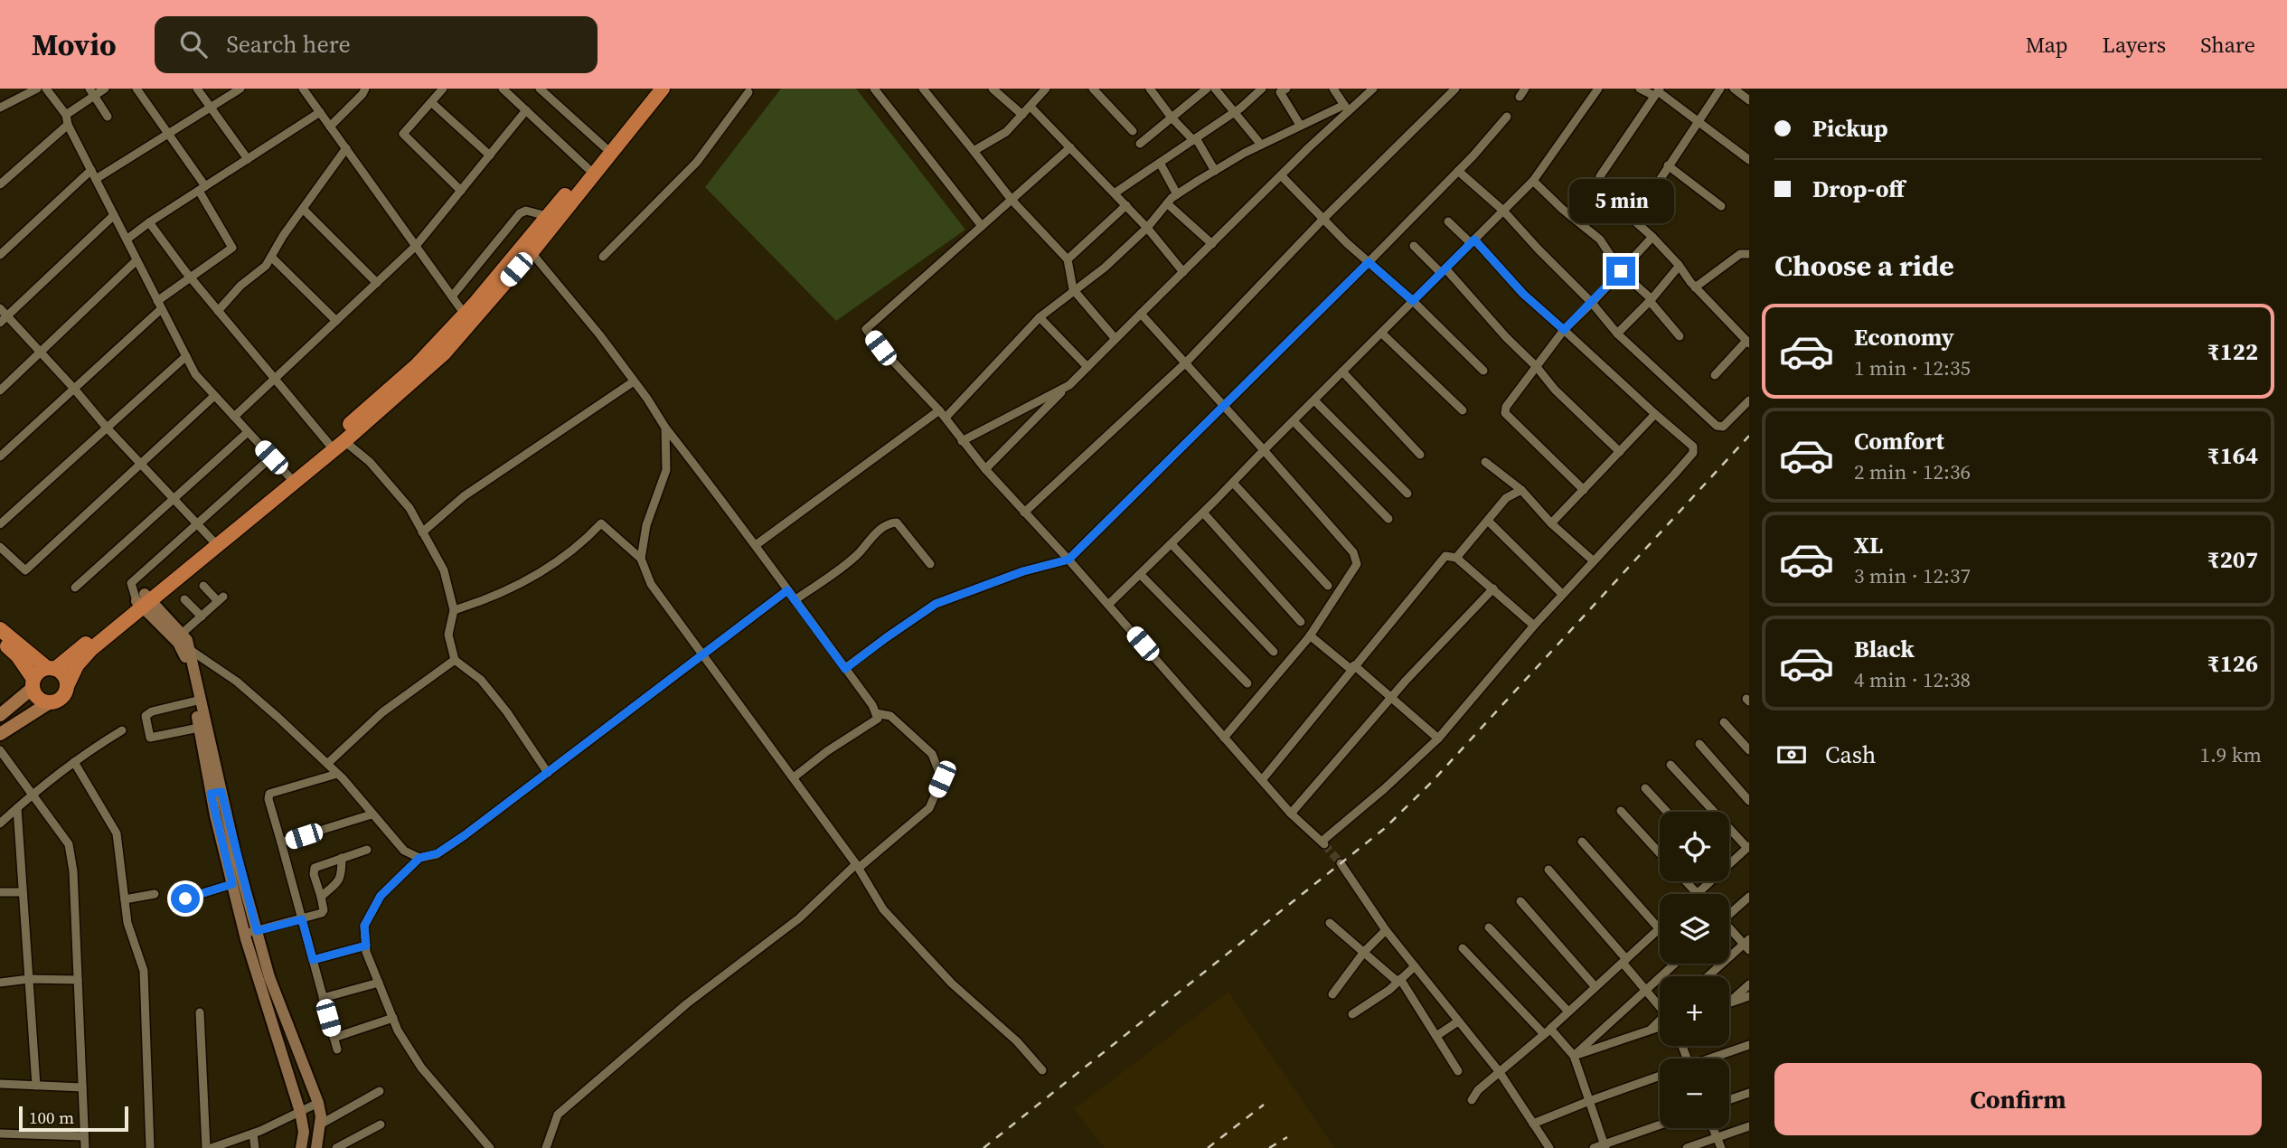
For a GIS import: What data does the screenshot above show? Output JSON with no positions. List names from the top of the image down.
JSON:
{
  "scale_bar": "100 m",
  "page": {
    "header": "Movio",
    "search": "Search here",
    "nav": ["Map", "Layers", "Share"],
    "banner": ["Pickup", "Drop-off"],
    "bubble": "5 min",
    "heading": "Choose a ride",
    "list": [
      {
        "name": "Economy",
        "note": "1 min · 12:35",
        "value": "₹122"
      },
      {
        "name": "Comfort",
        "note": "2 min · 12:36",
        "value": "₹164"
      },
      {
        "name": "XL",
        "note": "3 min · 12:37",
        "value": "₹207"
      },
      {
        "name": "Black",
        "note": "4 min · 12:38",
        "value": "₹126"
      }
    ],
    "pay": ["Cash", "1.9 km"],
    "map_buttons": ["+", "−"],
    "buttons": "Confirm",
    "scale": "100 m"
  }
}
